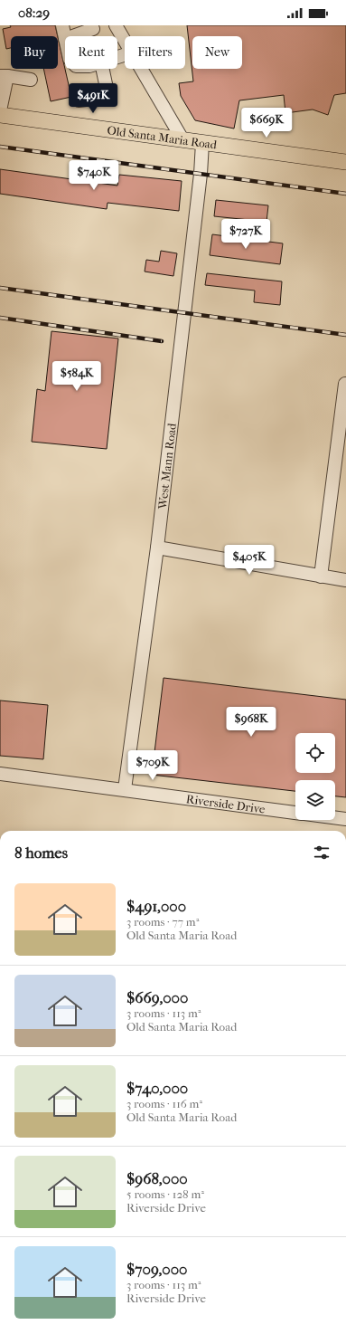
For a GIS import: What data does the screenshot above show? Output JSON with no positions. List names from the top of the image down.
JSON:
{
  "streets": {
    "main road": ["Old Santa Maria Road"],
    "street": ["West Mann Road", "Riverside Drive"]
  },
  "crossings": [
    ["Old Santa Maria Road", "West Mann Road"],
    ["West Mann Road", "Riverside Drive"]
  ],
  "page": {
    "status": "08:29",
    "chip": [
      "Buy",
      "Rent",
      "Filters",
      "New"
    ],
    "price": [
      "$491K",
      "$669K",
      "$740K",
      "$727K",
      "$584K",
      "$405K",
      "$968K",
      "$709K"
    ],
    "heading": "8 homes",
    "list": [
      {
        "name": "$491,000",
        "note": "3 rooms · 77 m² · Old Santa Maria Road"
      },
      {
        "name": "$669,000",
        "note": "3 rooms · 113 m² · Old Santa Maria Road"
      },
      {
        "name": "$740,000",
        "note": "3 rooms · 116 m² · Old Santa Maria Road"
      },
      {
        "name": "$968,000",
        "note": "5 rooms · 128 m² · Riverside Drive"
      },
      {
        "name": "$709,000",
        "note": "3 rooms · 113 m² · Riverside Drive"
      }
    ]
  }
}
